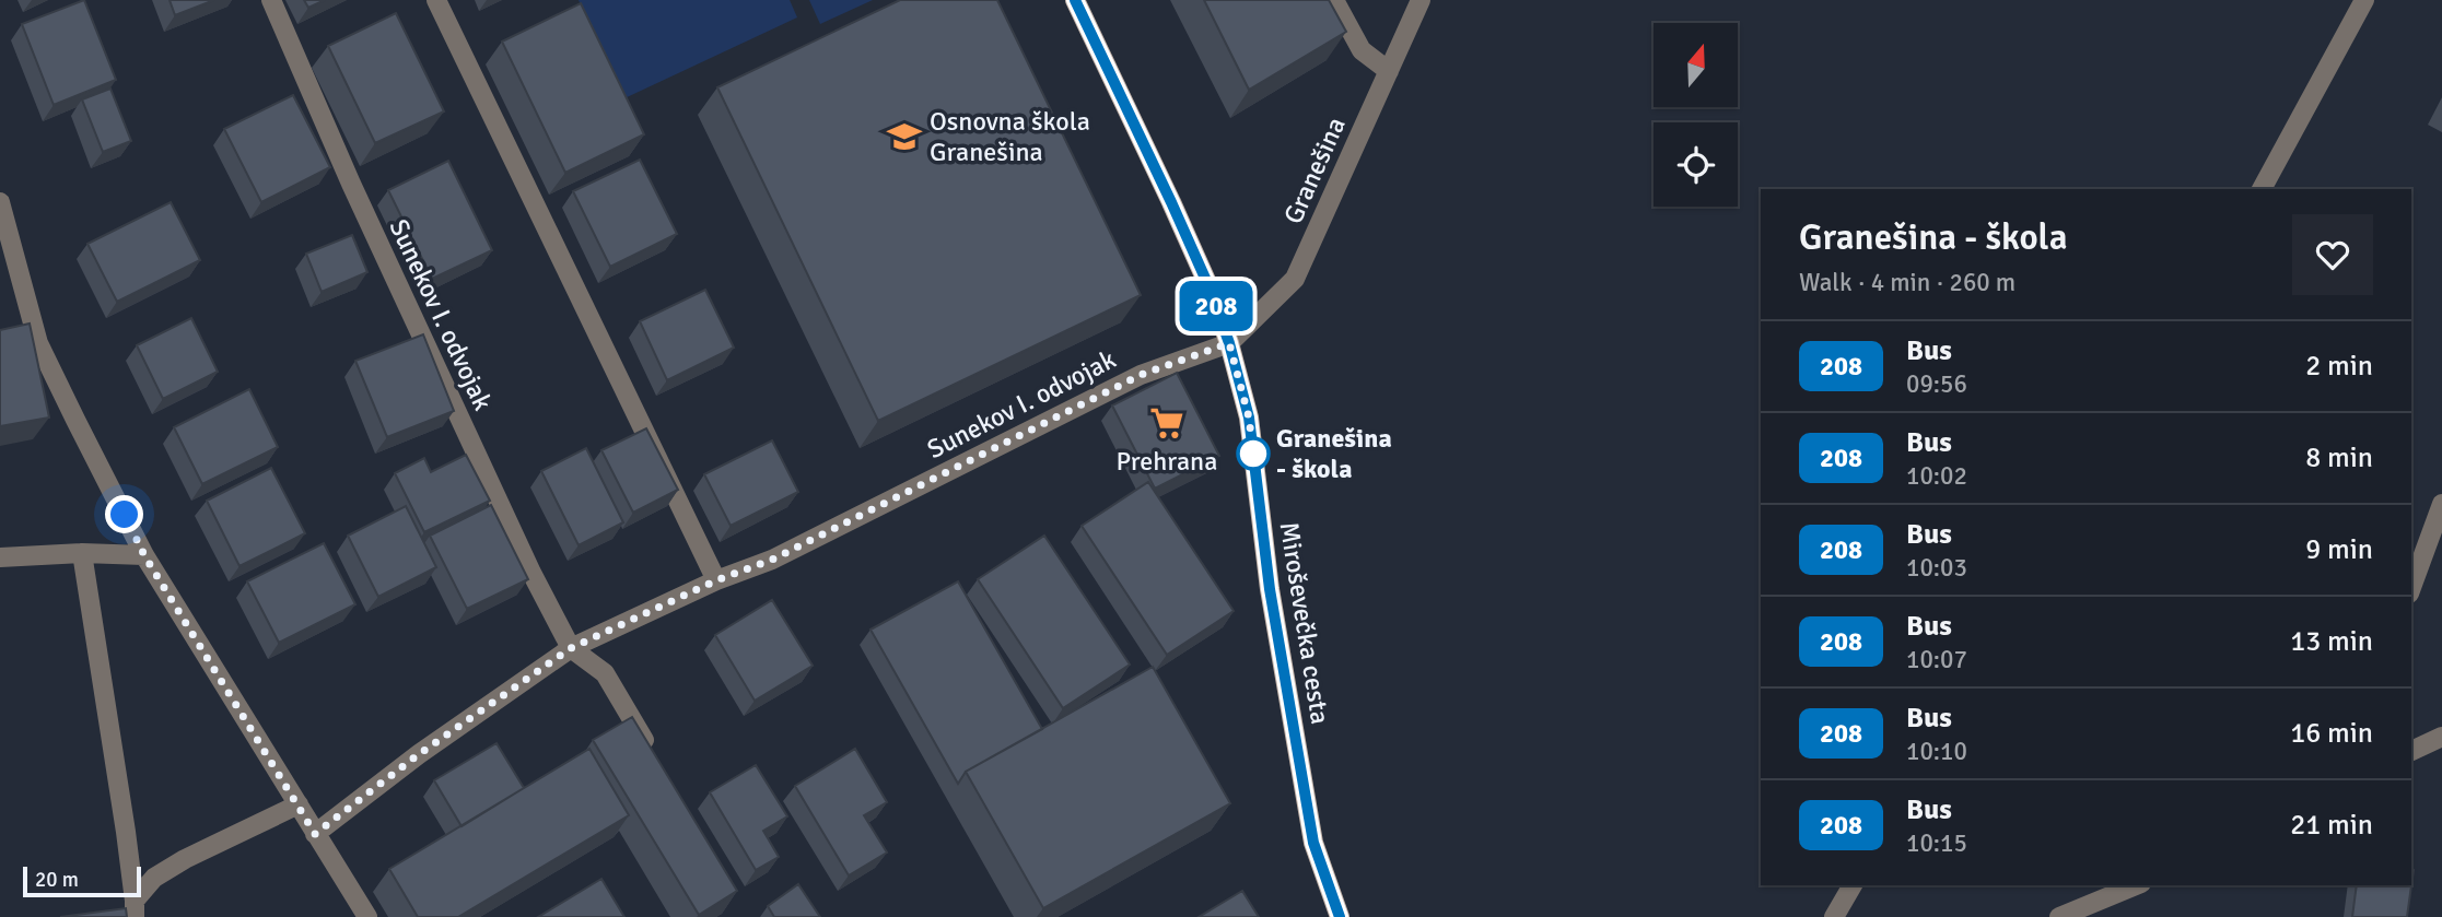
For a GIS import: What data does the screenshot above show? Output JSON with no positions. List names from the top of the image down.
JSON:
{
  "streets": {
    "main road": ["Miroševečka cesta"],
    "street": ["Granešina", "Sunekov I. odvojak"]
  },
  "crossings": [
    ["Granešina", "Sunekov I. odvojak"],
    ["Granešina", "Miroševečka cesta"],
    ["Sunekov I. odvojak", "Miroševečka cesta"]
  ],
  "places": {
    "school or university": ["Osnovna škola Granešina"],
    "supermarket": ["Prehrana"],
    "other": ["Granešina - škola"]
  },
  "lines": ["bus line 208"],
  "scale_bar": "20 m",
  "north": "top",
  "page": {
    "on_map": "208",
    "heading": ["Granešina - škola", "Walk · 4 min · 260 m"],
    "list": [
      {
        "mark": "208",
        "name": "Bus",
        "note": "09:56",
        "value": "2 min"
      },
      {
        "mark": "208",
        "name": "Bus",
        "note": "10:02",
        "value": "8 min"
      },
      {
        "mark": "208",
        "name": "Bus",
        "note": "10:03",
        "value": "9 min"
      },
      {
        "mark": "208",
        "name": "Bus",
        "note": "10:07",
        "value": "13 min"
      },
      {
        "mark": "208",
        "name": "Bus",
        "note": "10:10",
        "value": "16 min"
      },
      {
        "mark": "208",
        "name": "Bus",
        "note": "10:15",
        "value": "21 min"
      }
    ],
    "scale": "20 m"
  }
}
